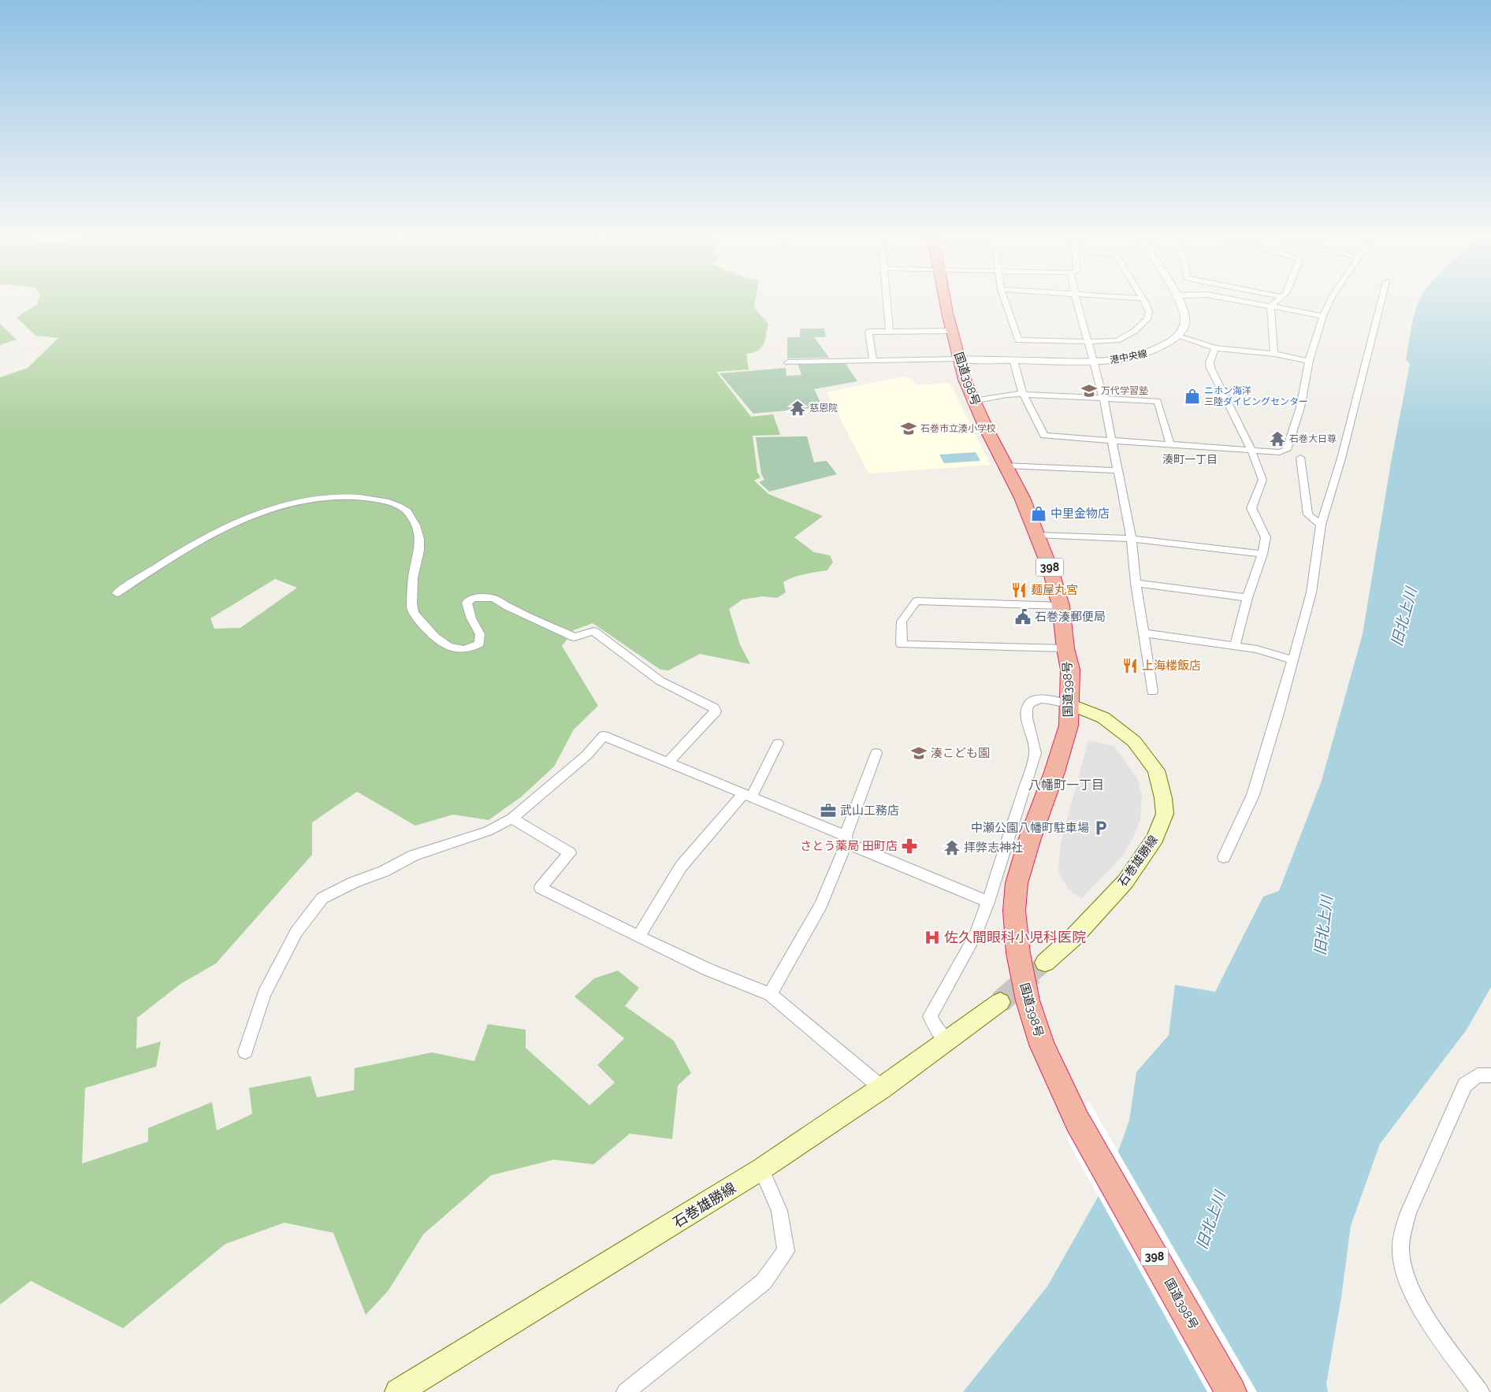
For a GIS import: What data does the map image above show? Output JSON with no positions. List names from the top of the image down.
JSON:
{
  "streets": {
    "highway": ["国道398号", "398"],
    "main road": ["石巻雄勝線"],
    "street": ["港中央線"]
  },
  "crossings": [
    ["港中央線", "国道398号"],
    ["国道398号", "石巻雄勝線"]
  ],
  "districts": ["湊町一丁目", "八幡町一丁目"],
  "water": ["旧北上川"],
  "places": {
    "school or university": ["万代学習塾", "石巻市立湊小学校", "湊こども園"],
    "shop": ["ニホン海洋 三陸ダイビングセンター", "中里金物店"],
    "temple": ["慈恩院", "石巻大日尊", "拝弊志神社"],
    "restaurant": ["麺屋丸宮", "上海楼飯店"],
    "public building": ["石巻湊郵便局"],
    "office": ["武山工務店"],
    "parking": ["中瀬公園八幡町駐車場"],
    "pharmacy": ["さとう薬局 田町店"],
    "hospital": ["佐久間眼科小児科医院"]
  }
}
